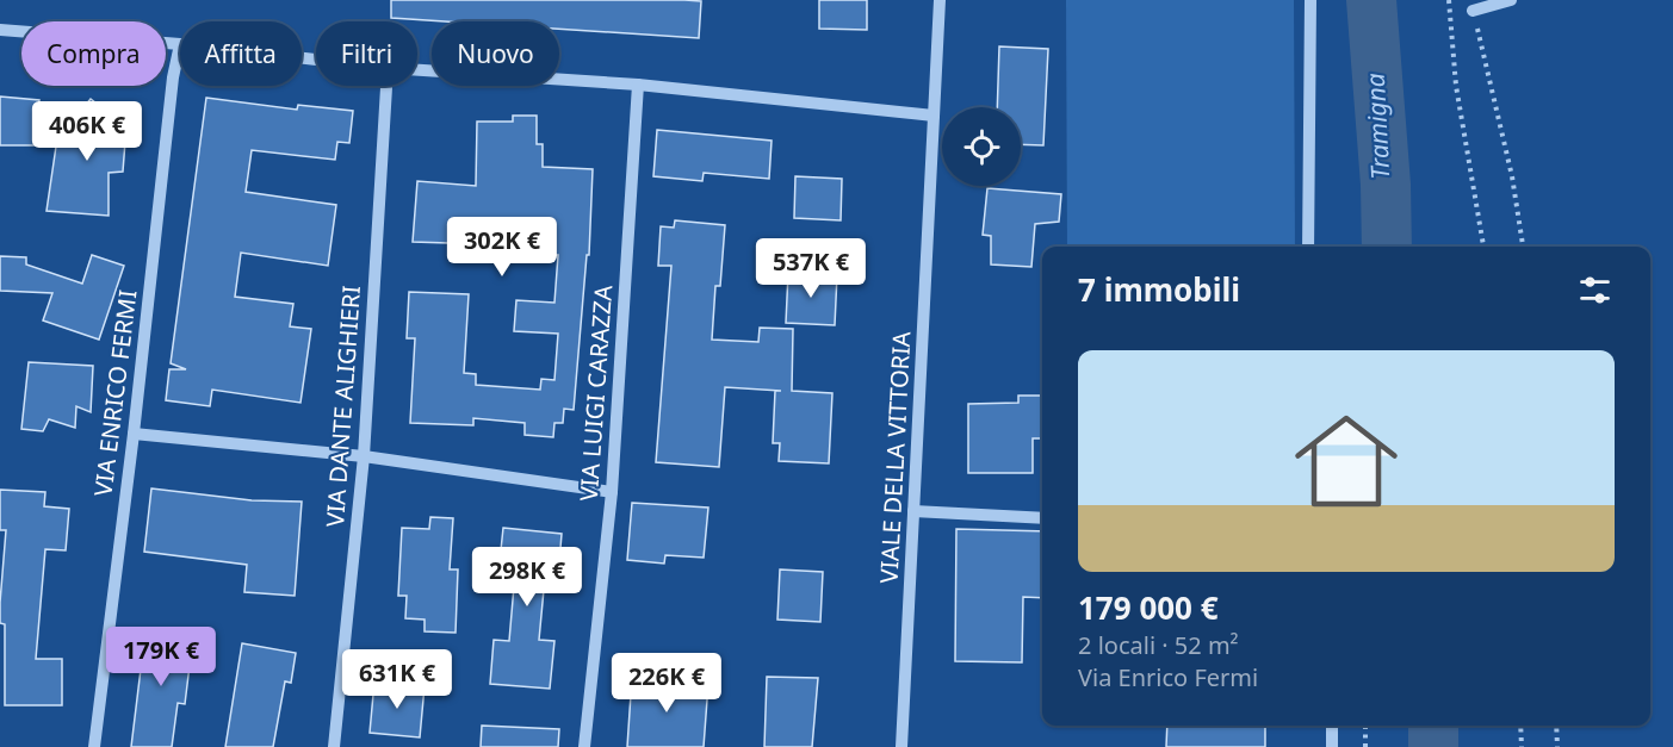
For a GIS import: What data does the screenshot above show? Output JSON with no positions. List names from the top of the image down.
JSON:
{
  "streets": {
    "street": [
      "VIA ENRICO FERMI",
      "VIA LUIGI CARAZZA",
      "VIA DANTE ALIGHIERI",
      "VIALE DELLA VITTORIA"
    ]
  },
  "water": ["Tramigna"],
  "page": {
    "chip": [
      "Compra",
      "Affitta",
      "Filtri",
      "Nuovo"
    ],
    "price": [
      "406K €",
      "302K €",
      "537K €",
      "298K €",
      "179K €",
      "631K €",
      "226K €"
    ],
    "heading": "7 immobili",
    "list": [
      {
        "name": "179 000 €",
        "note": "2 locali · 52 m² · Via Enrico Fermi"
      }
    ]
  }
}
